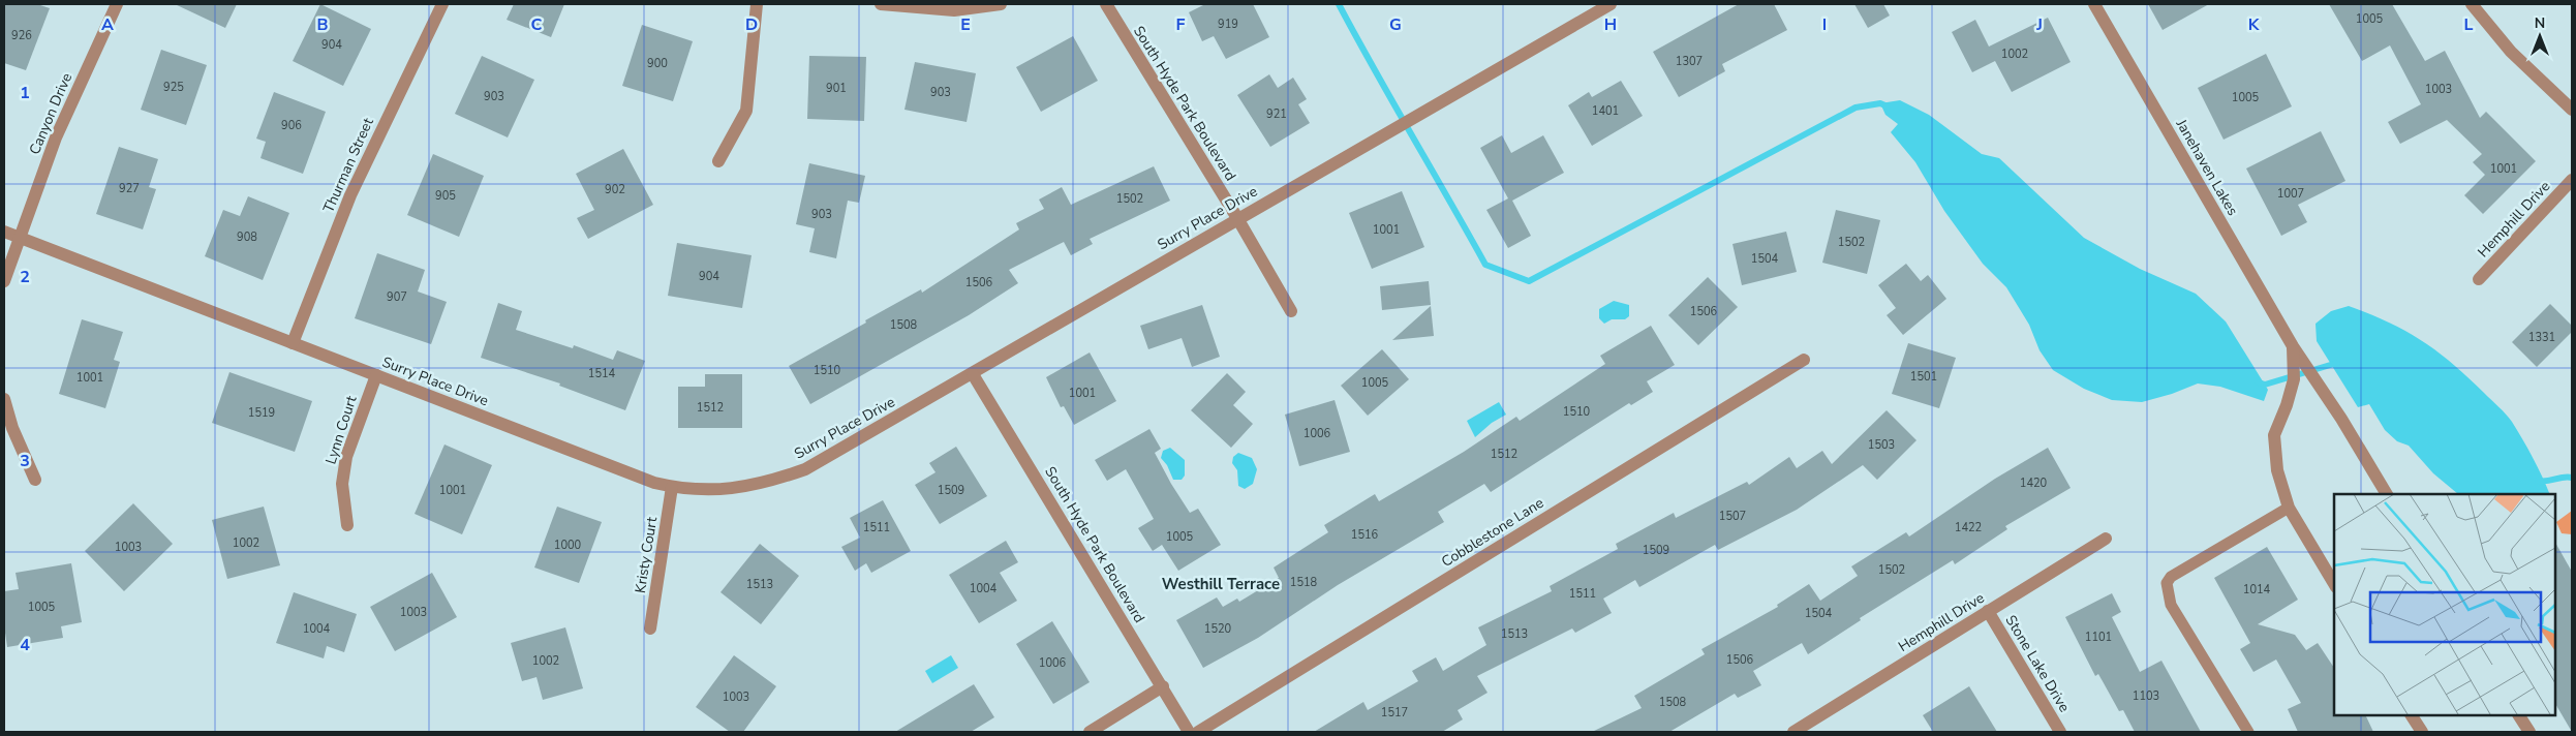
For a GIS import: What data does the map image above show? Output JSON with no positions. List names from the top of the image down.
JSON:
{
  "streets": {
    "street": [
      "South Hyde Park Boulevard",
      "Canyon Drive",
      "Thurman Street",
      "Janehaven Lakes",
      "Surry Place Drive",
      "Hemphill Drive",
      "Lynn Court",
      "Cobblestone Lane",
      "Kristy Court",
      "Stone Lake Drive"
    ]
  },
  "crossings": [
    ["South Hyde Park Boulevard", "Surry Place Drive"],
    ["Canyon Drive", "Surry Place Drive"],
    ["Thurman Street", "Surry Place Drive"],
    ["Surry Place Drive", "Lynn Court"],
    ["Surry Place Drive", "Kristy Court"],
    ["Hemphill Drive", "Stone Lake Drive"]
  ],
  "districts": ["Westhill Terrace"],
  "house_numbers": [
    "1005",
    "919",
    "926",
    "904",
    "1002",
    "1307",
    "900",
    "925",
    "901",
    "1003",
    "903",
    "903",
    "1005",
    "1401",
    "921",
    "906",
    "1001",
    "927",
    "902",
    "1007",
    "905",
    "1502",
    "903",
    "1001",
    "908",
    "1502",
    "1504",
    "904",
    "1506",
    "907",
    "1506",
    "1508",
    "1331",
    "1510",
    "1514",
    "1501",
    "1001",
    "1005",
    "1001",
    "1512",
    "1510",
    "1519",
    "1006",
    "1503",
    "1512",
    "1420",
    "1001",
    "1509",
    "1507",
    "1511",
    "1422",
    "1516",
    "1005",
    "1002",
    "1000",
    "1003",
    "1509",
    "1502",
    "1518",
    "1513",
    "1004",
    "1014",
    "1511",
    "1005",
    "1003",
    "1504",
    "1004",
    "1520",
    "1513",
    "1101",
    "1506",
    "1002",
    "1006",
    "1103",
    "1003",
    "1508",
    "1517"
  ],
  "north": "top",
  "grid": {
    "columns": [
      "A",
      "B",
      "C",
      "D",
      "E",
      "F",
      "G",
      "H",
      "I",
      "J",
      "K",
      "L"
    ],
    "rows": [
      "1",
      "2",
      "3",
      "4"
    ]
  }
}
